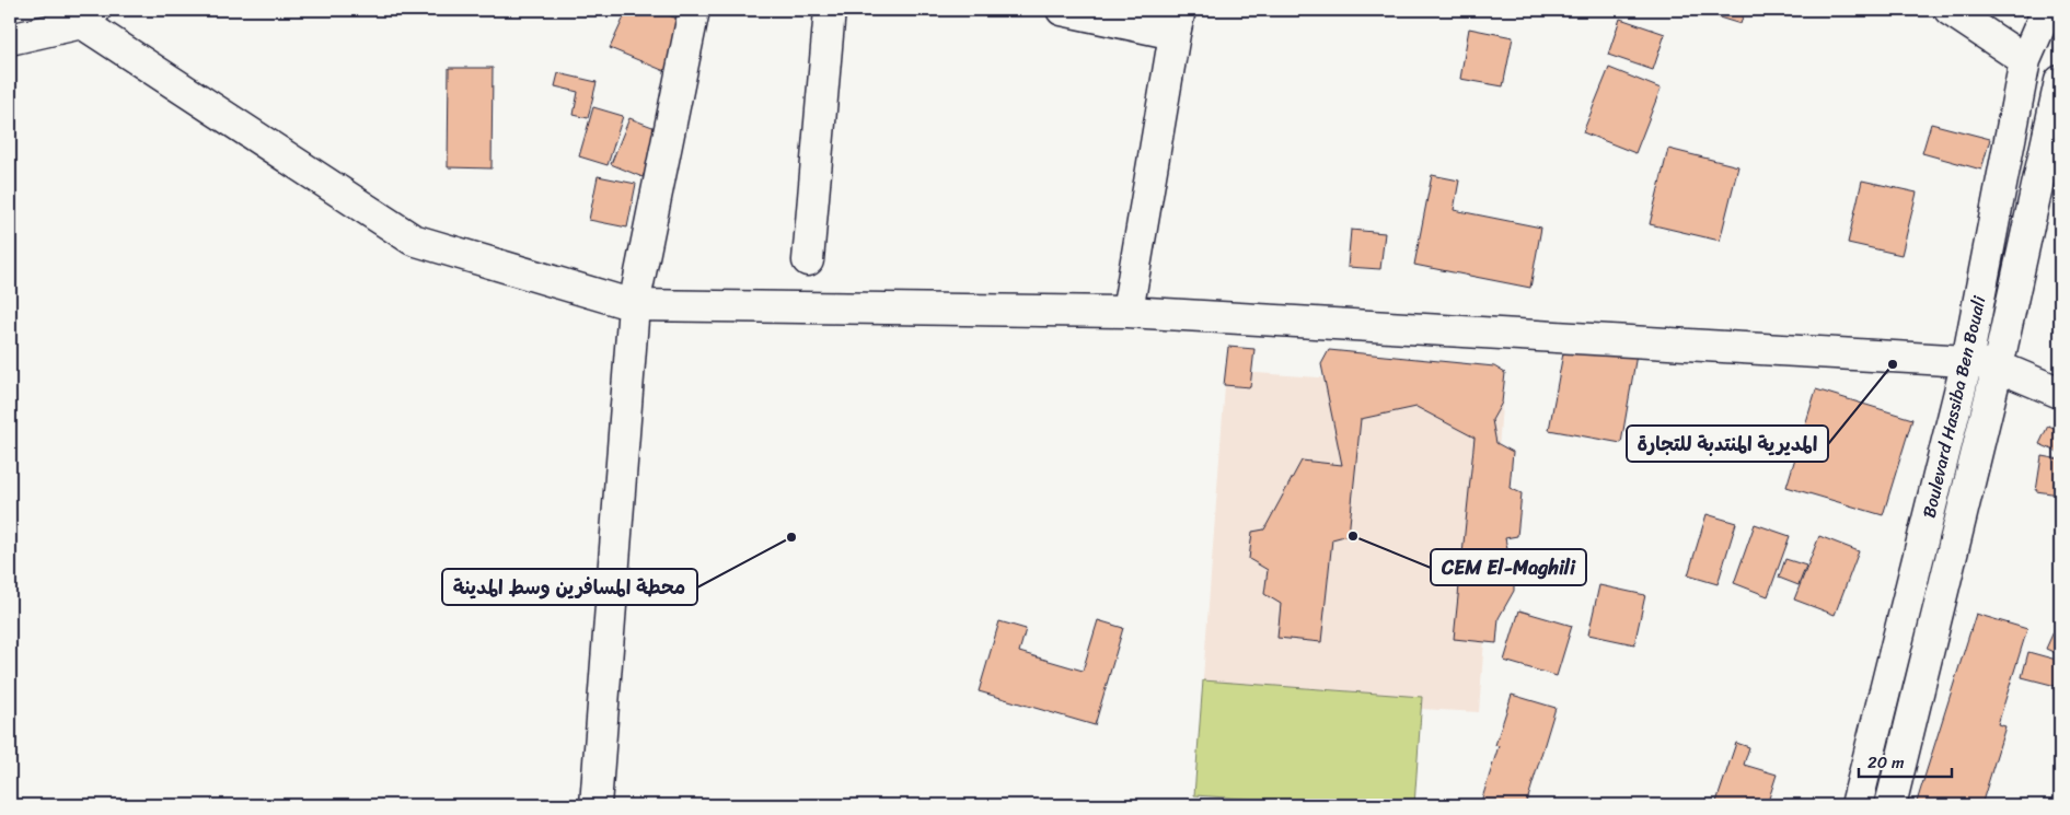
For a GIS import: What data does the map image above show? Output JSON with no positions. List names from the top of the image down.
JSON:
{
  "streets": {
    "street": ["Boulevard Hassiba Ben Bouali"]
  },
  "places": ["المديرية المنتدبة للتجارة", "CEM El-Maghili", "محطة المسافرين وسط المدينة"],
  "scale_bar": "20 m"
}
